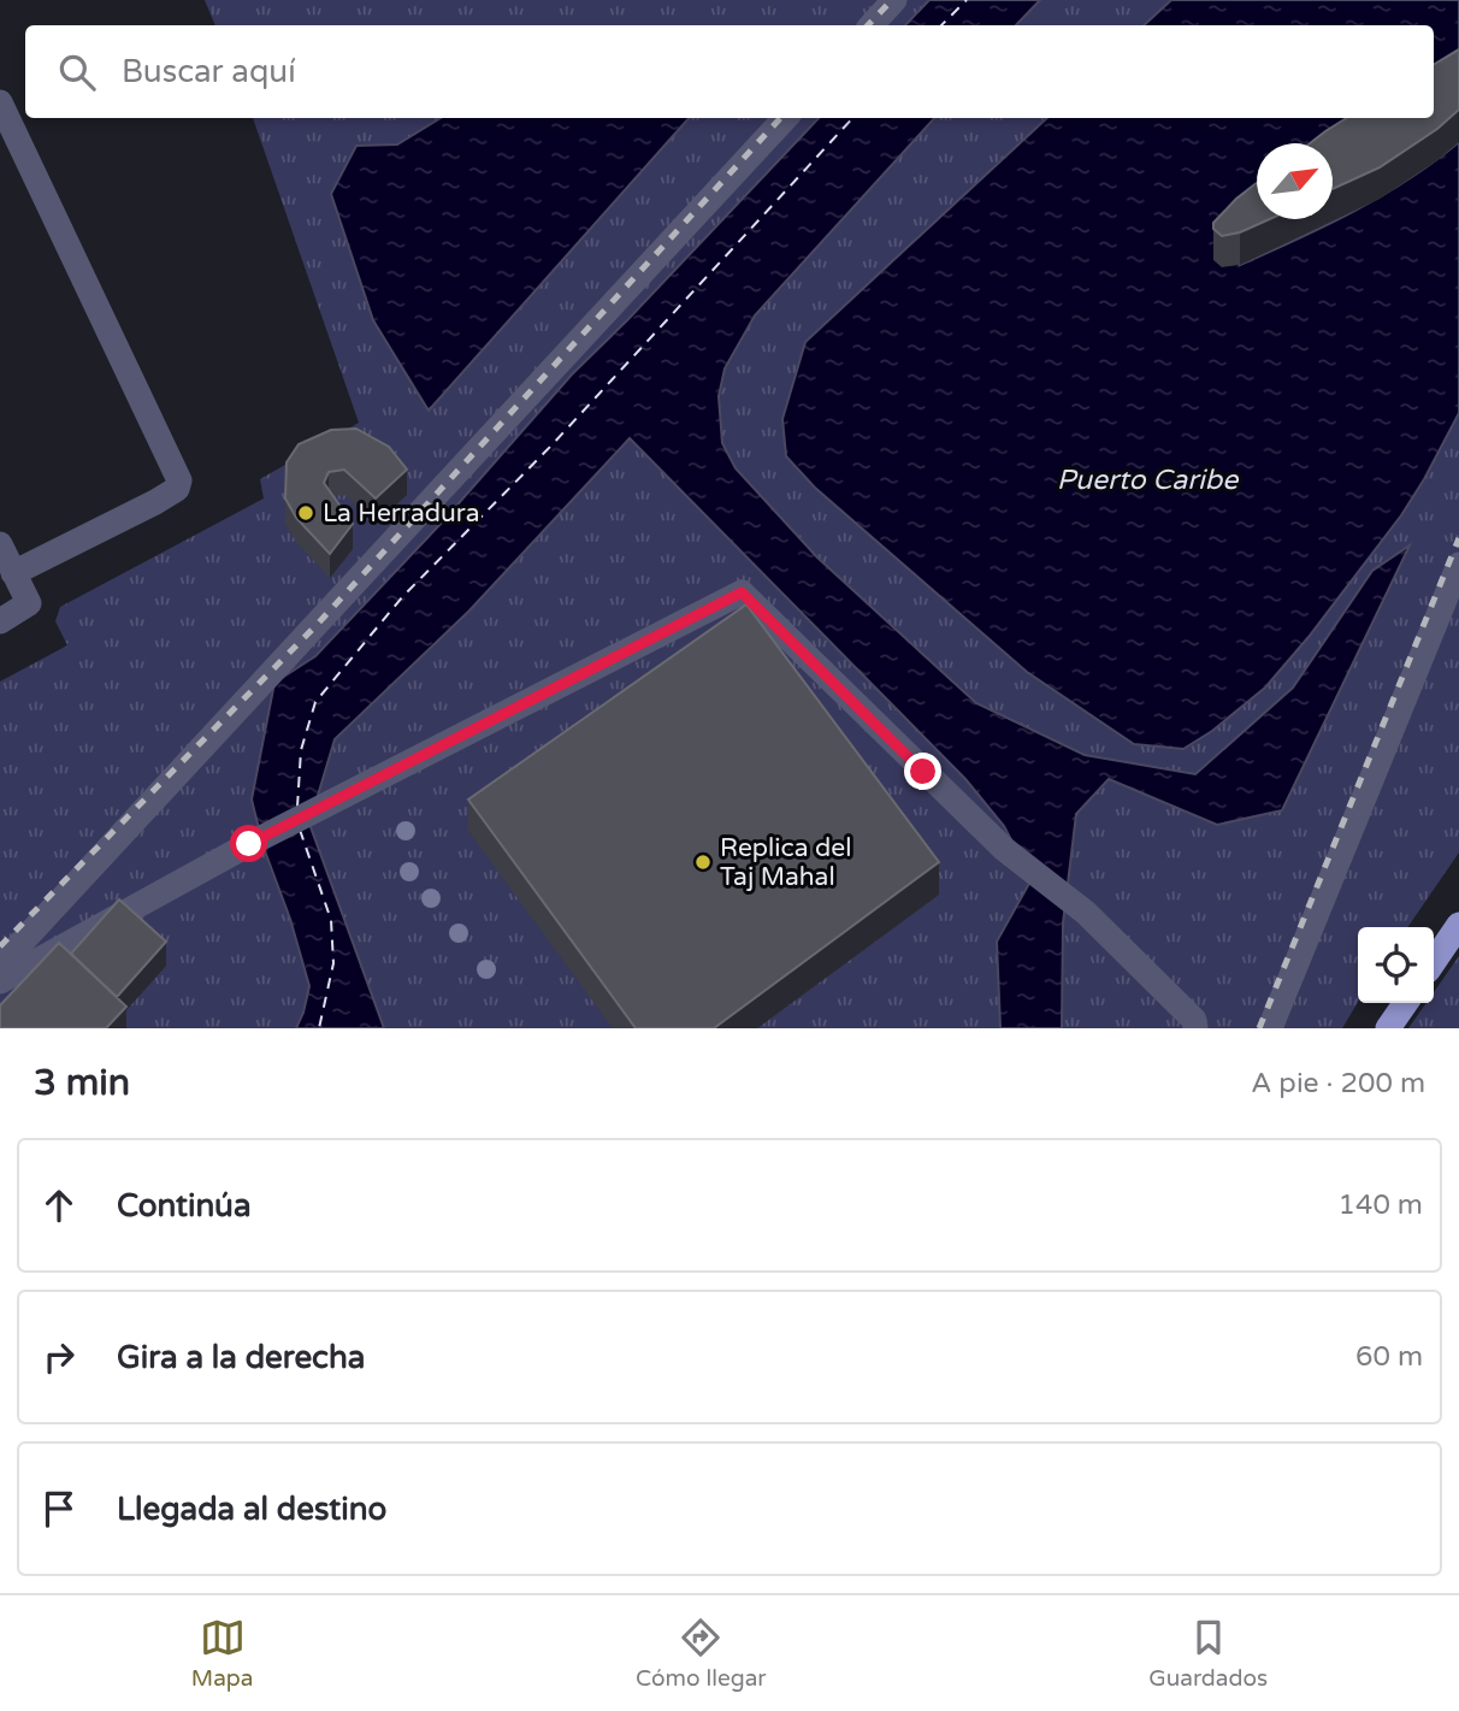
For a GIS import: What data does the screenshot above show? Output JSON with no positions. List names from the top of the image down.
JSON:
{
  "water": ["Puerto Caribe"],
  "places": ["La Herradura", "Replica del Taj Mahal"],
  "north": "top right",
  "page": {
    "search": "Buscar aquí",
    "heading": ["3 min", "A pie · 200 m"],
    "list": [
      ["Continúa", "140 m"],
      ["Gira a la derecha", "60 m"],
      "Llegada al destino"
    ],
    "nav": ["Mapa", "Cómo llegar", "Guardados"]
  }
}
